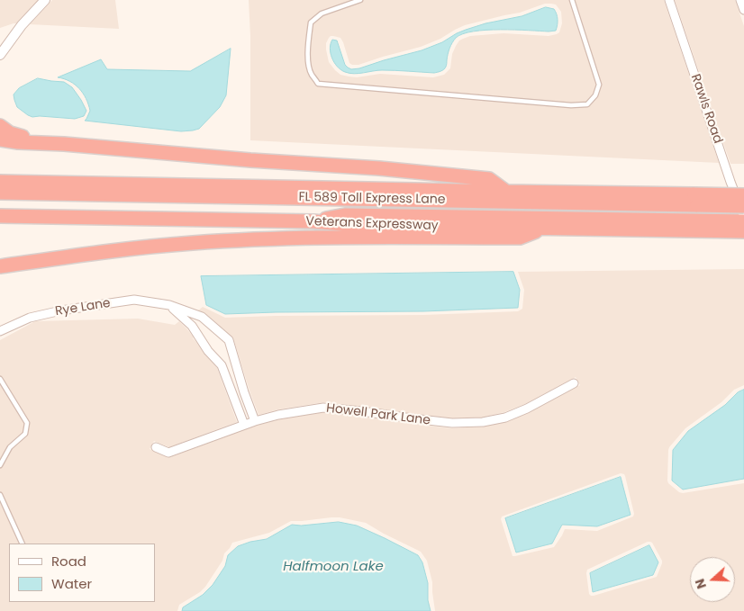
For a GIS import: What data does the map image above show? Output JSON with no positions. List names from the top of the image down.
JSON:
{
  "streets": {
    "highway": ["FL 589 Toll Express Lane", "Veterans Expressway"],
    "street": ["Rawls Road", "Rye Lane", "Howell Park Lane"]
  },
  "crossings": [
    ["FL 589 Toll Express Lane", "Veterans Expressway"],
    ["Rye Lane", "Howell Park Lane"]
  ],
  "water": ["Halfmoon Lake"],
  "legend": ["Road", "Water"],
  "north": "left"
}
